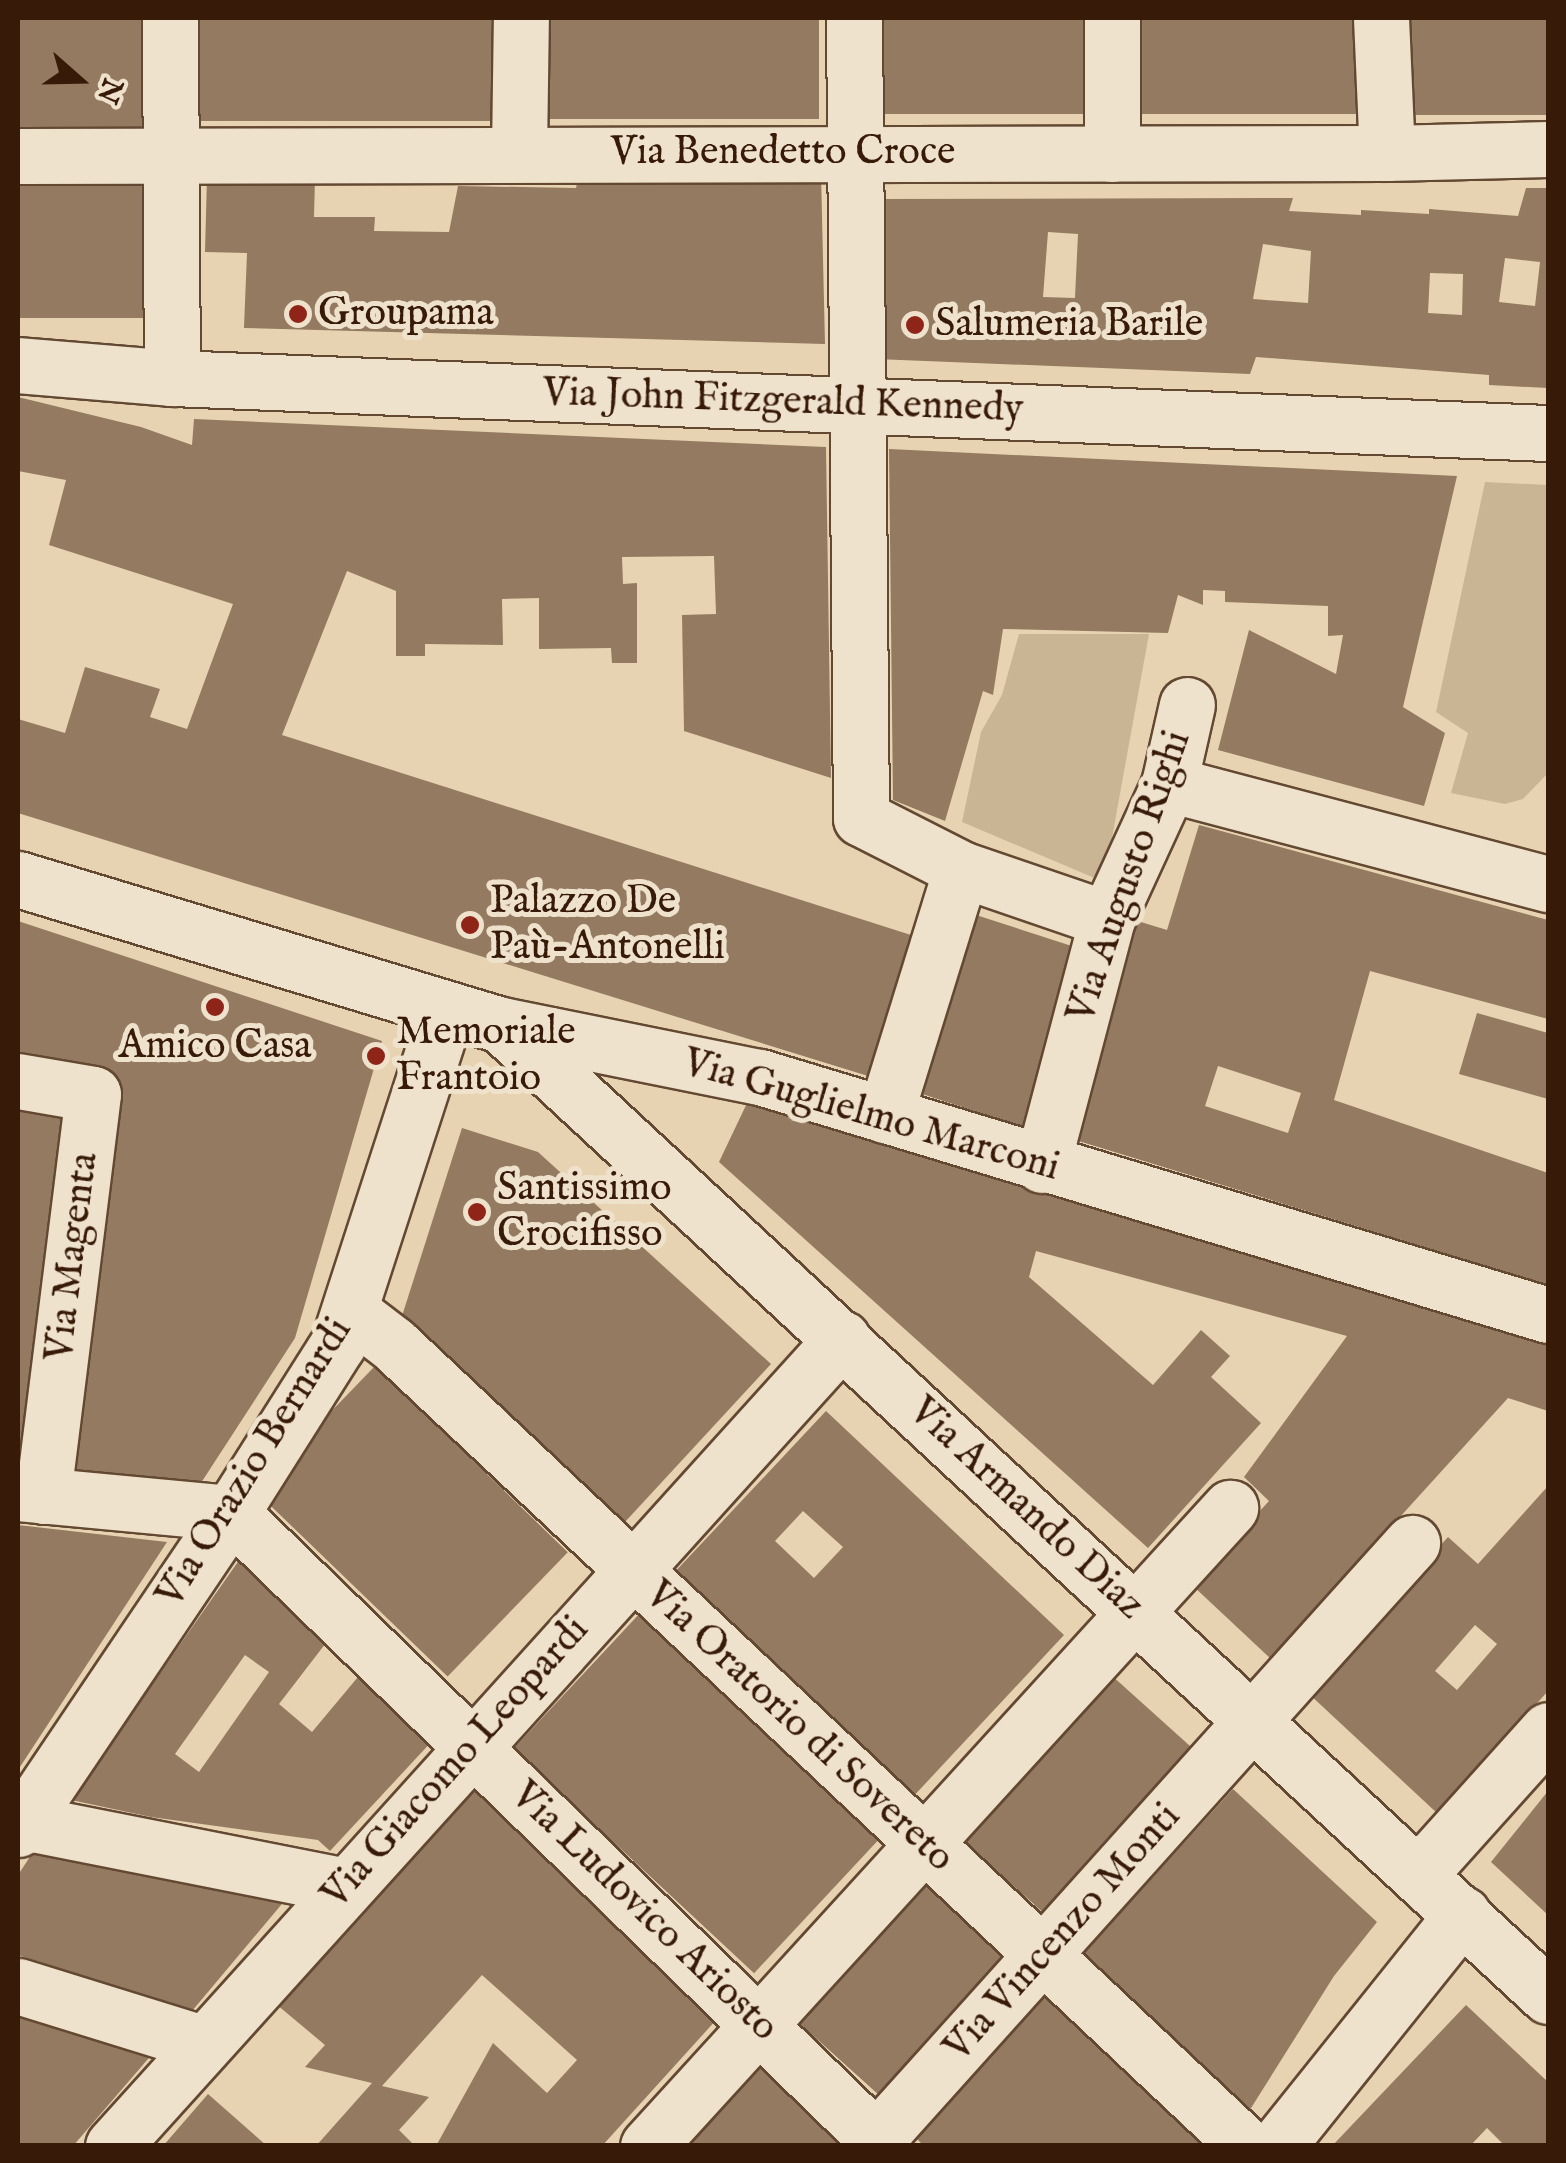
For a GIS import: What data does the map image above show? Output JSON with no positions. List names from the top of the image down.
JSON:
{
  "streets": {
    "street": [
      "Via Benedetto Croce",
      "Via John Fitzgerald Kennedy",
      "Via Augusto Righi",
      "Via Guglielmo Marconi",
      "Via Magenta",
      "Via Orazio Bernardi",
      "Via Armando Diaz",
      "Via Oratorio di Sovereto",
      "Via Giacomo Leopardi",
      "Via Ludovico Ariosto",
      "Via Vincenzo Monti"
    ]
  },
  "crossings": [
    ["Via Augusto Righi", "Via Guglielmo Marconi"],
    ["Via Guglielmo Marconi", "Via Orazio Bernardi"],
    ["Via Guglielmo Marconi", "Via Armando Diaz"],
    ["Via Orazio Bernardi", "Via Oratorio di Sovereto"],
    ["Via Orazio Bernardi", "Via Ludovico Ariosto"],
    ["Via Armando Diaz", "Via Giacomo Leopardi"],
    ["Via Armando Diaz", "Via Vincenzo Monti"],
    ["Via Oratorio di Sovereto", "Via Giacomo Leopardi"],
    ["Via Oratorio di Sovereto", "Via Vincenzo Monti"],
    ["Via Giacomo Leopardi", "Via Ludovico Ariosto"],
    ["Via Ludovico Ariosto", "Via Vincenzo Monti"]
  ],
  "places": [
    "Groupama",
    "Salumeria Barile",
    "Palazzo De Paù-Antonelli",
    "Amico Casa",
    "Memoriale Frantoio",
    "Santissimo Crocifisso"
  ],
  "north": "right"
}
